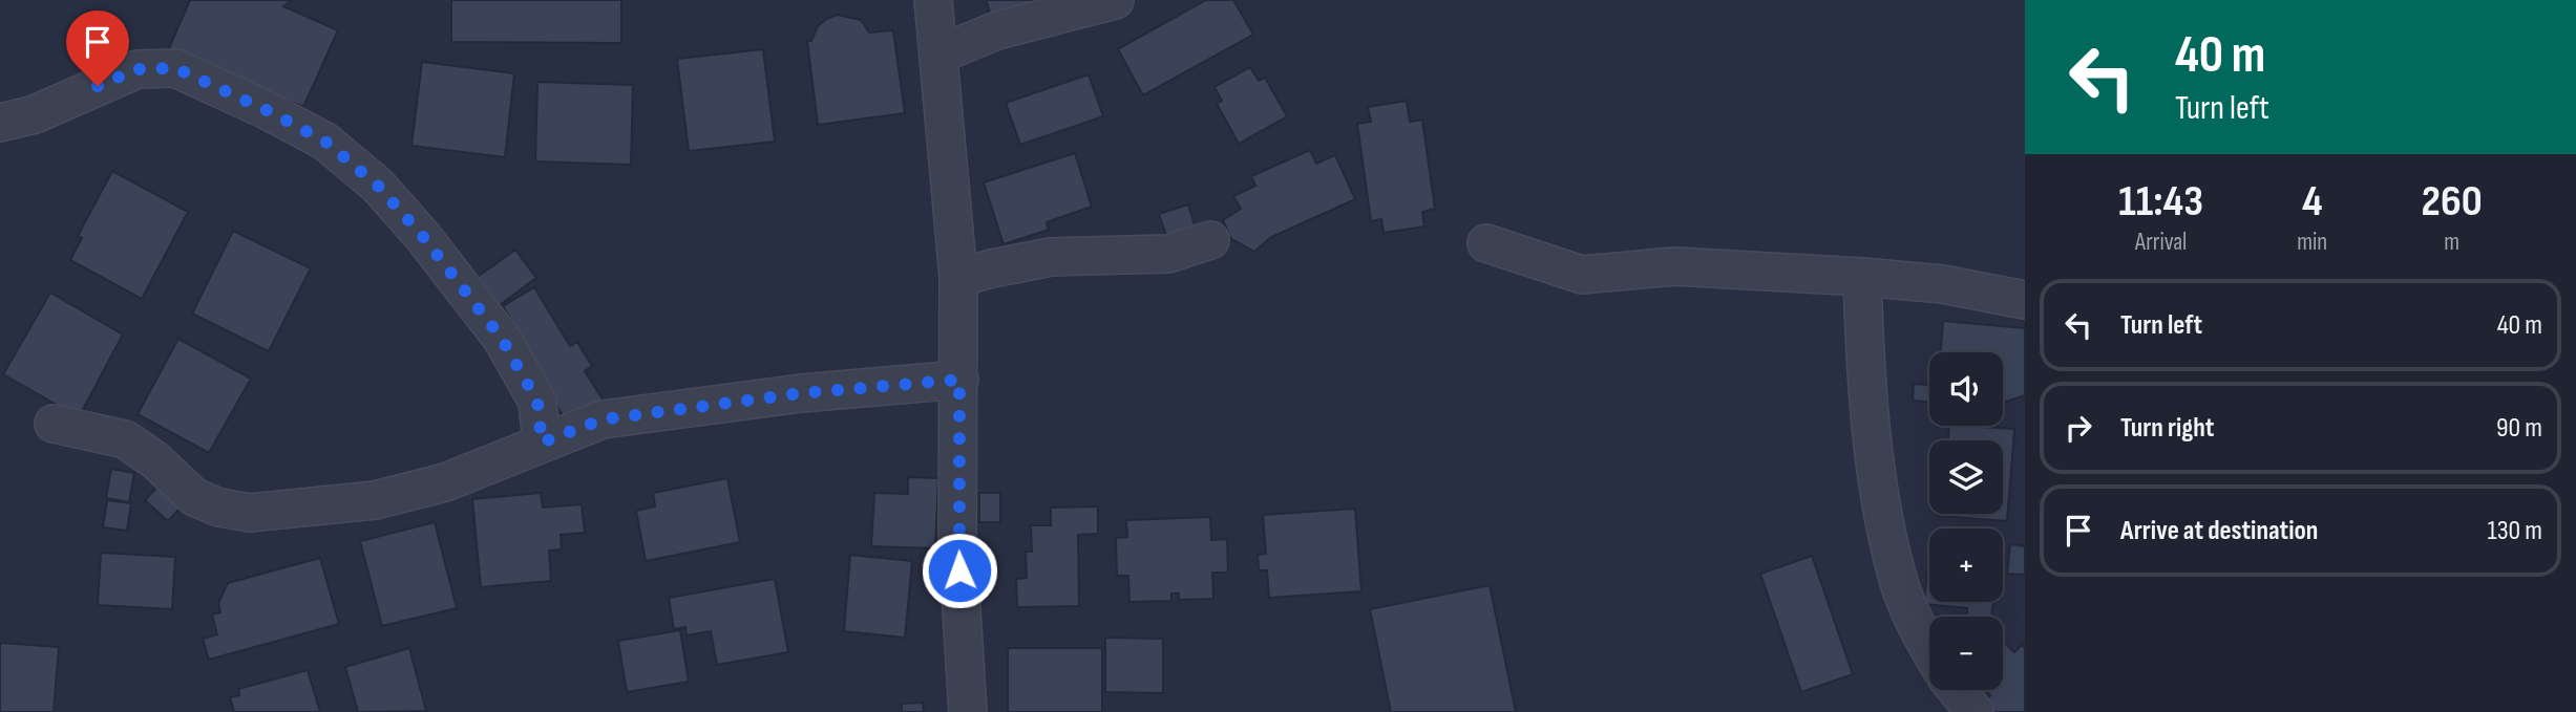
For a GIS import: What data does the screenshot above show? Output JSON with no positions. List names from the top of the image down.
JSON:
{
  "page": {
    "turn": ["40 m", "Turn left"],
    "eta": [
      "11:43",
      "Arrival",
      "4",
      "min",
      "260",
      "m"
    ],
    "list": [
      {
        "name": "Turn left",
        "value": "40 m"
      },
      {
        "name": "Turn right",
        "value": "90 m"
      },
      {
        "name": "Arrive at destination",
        "value": "130 m"
      }
    ],
    "map_buttons": ["+", "−"]
  }
}
